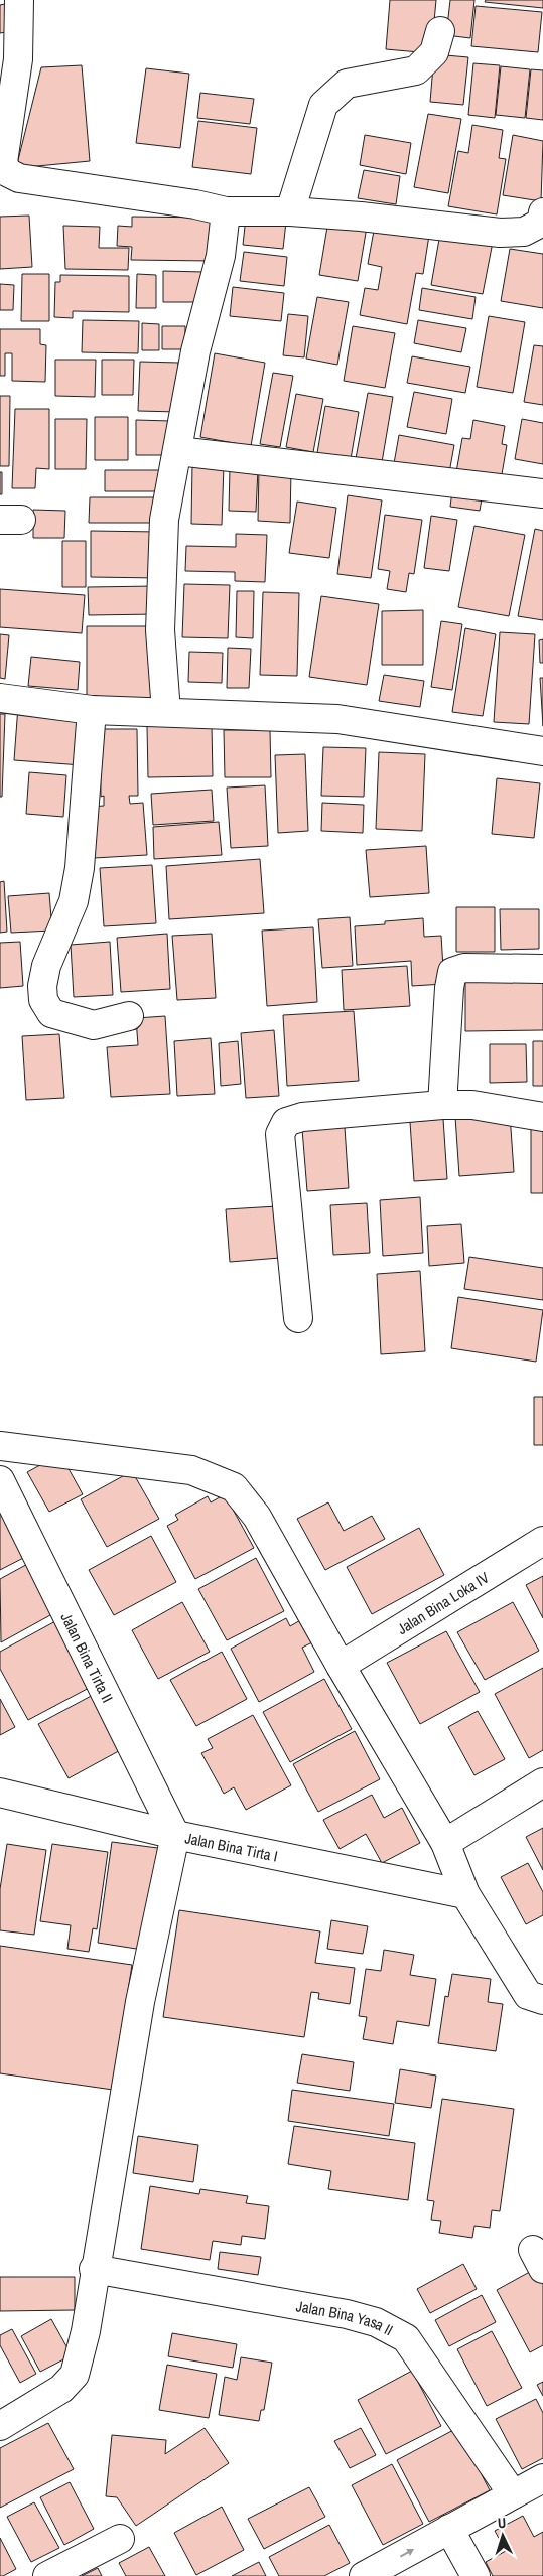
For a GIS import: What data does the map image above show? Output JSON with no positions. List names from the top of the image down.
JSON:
{
  "streets": {
    "street": [
      "Jalan Bina Loka IV",
      "Jalan Bina Tirta II",
      "Jalan Bina Tirta I",
      "Jalan Bina Yasa II"
    ]
  },
  "crossings": [
    ["Jalan Bina Tirta II", "Jalan Bina Tirta I"]
  ],
  "north": "top"
}
